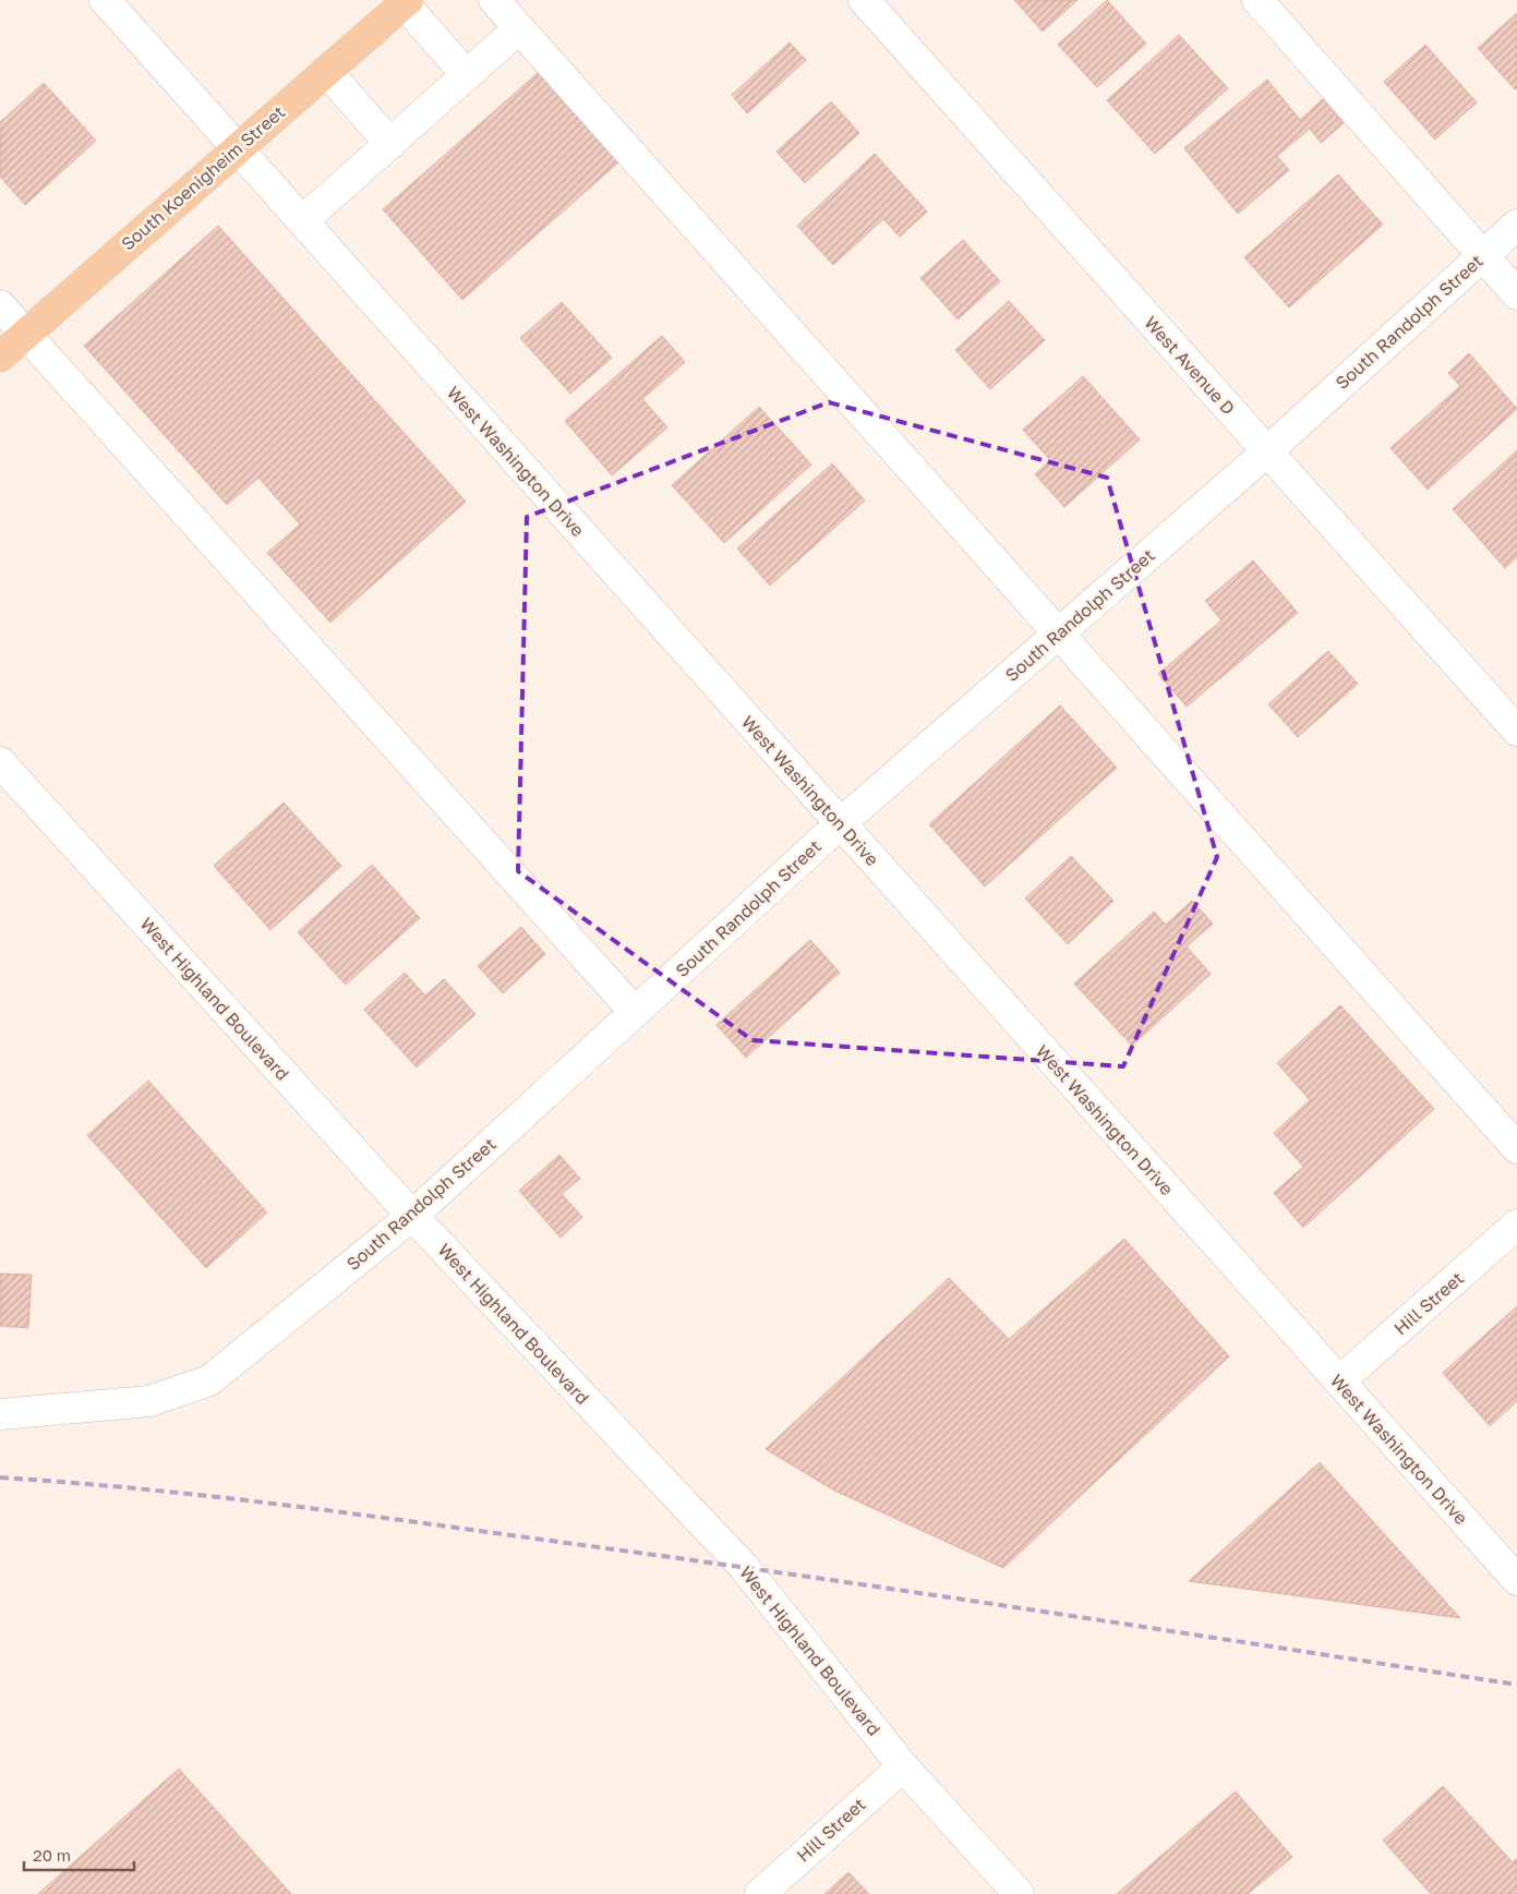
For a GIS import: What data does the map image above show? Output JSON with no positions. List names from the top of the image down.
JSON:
{
  "streets": {
    "main road": ["South Koenigheim Street"],
    "street": [
      "South Randolph Street",
      "West Avenue D",
      "West Washington Drive",
      "West Highland Boulevard",
      "Hill Street"
    ]
  },
  "crossings": [
    ["South Koenigheim Street", "West Washington Drive"],
    ["South Randolph Street", "West Avenue D"],
    ["South Randolph Street", "West Washington Drive"],
    ["South Randolph Street", "West Highland Boulevard"],
    ["West Washington Drive", "Hill Street"],
    ["West Highland Boulevard", "Hill Street"]
  ],
  "scale_bar": "20 m"
}
